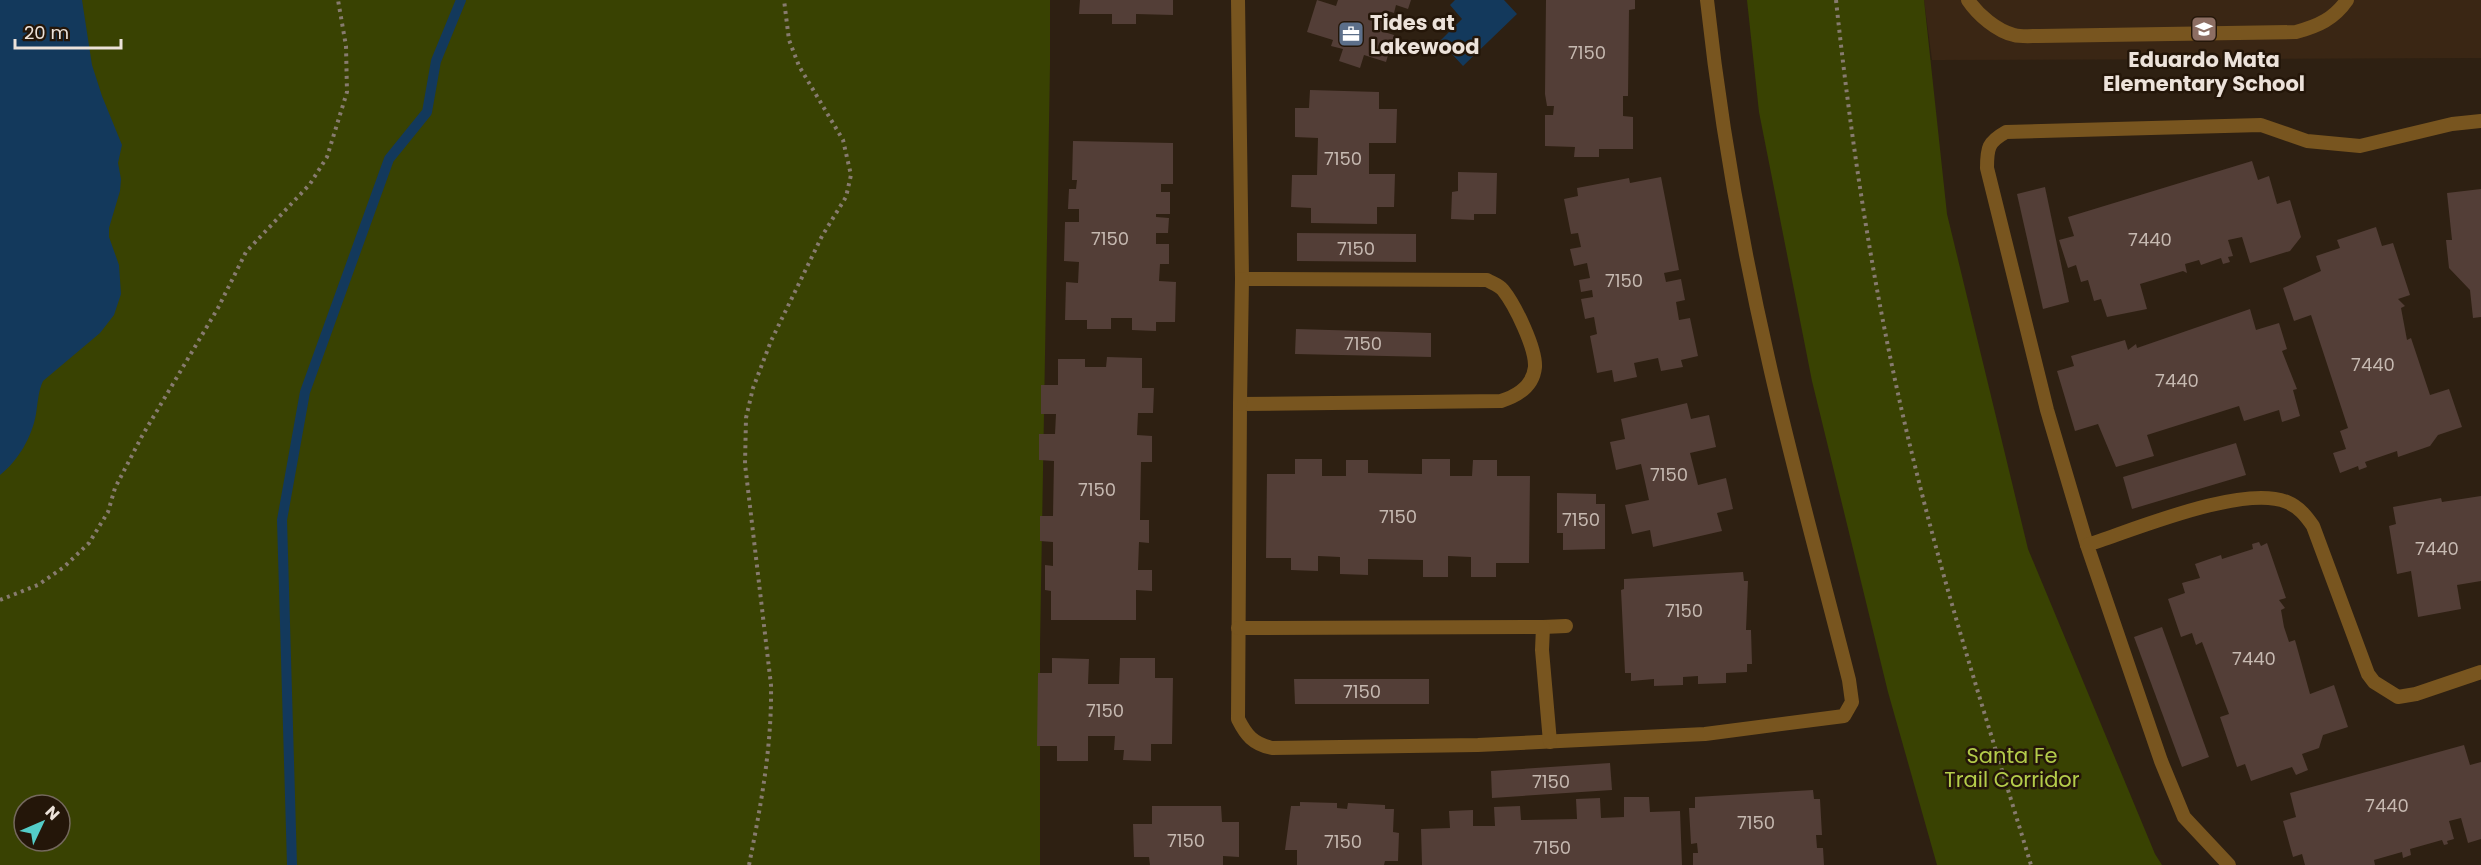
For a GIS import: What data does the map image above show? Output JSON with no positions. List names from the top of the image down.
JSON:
{
  "parks": ["Santa Fe Trail Corridor"],
  "places": {
    "school or university": ["Eduardo Mata Elementary School"],
    "office": ["Tides at Lakewood"]
  },
  "house_numbers": [
    "7150",
    "7150",
    "7150",
    "7440",
    "7150",
    "7150",
    "7150",
    "7440",
    "7440",
    "7150",
    "7150",
    "7150",
    "7150",
    "7440",
    "7150",
    "7440",
    "7150",
    "7150",
    "7150",
    "7440",
    "7150",
    "7150",
    "7150",
    "7150"
  ],
  "scale_bar": "20 m",
  "north": "top right"
}
